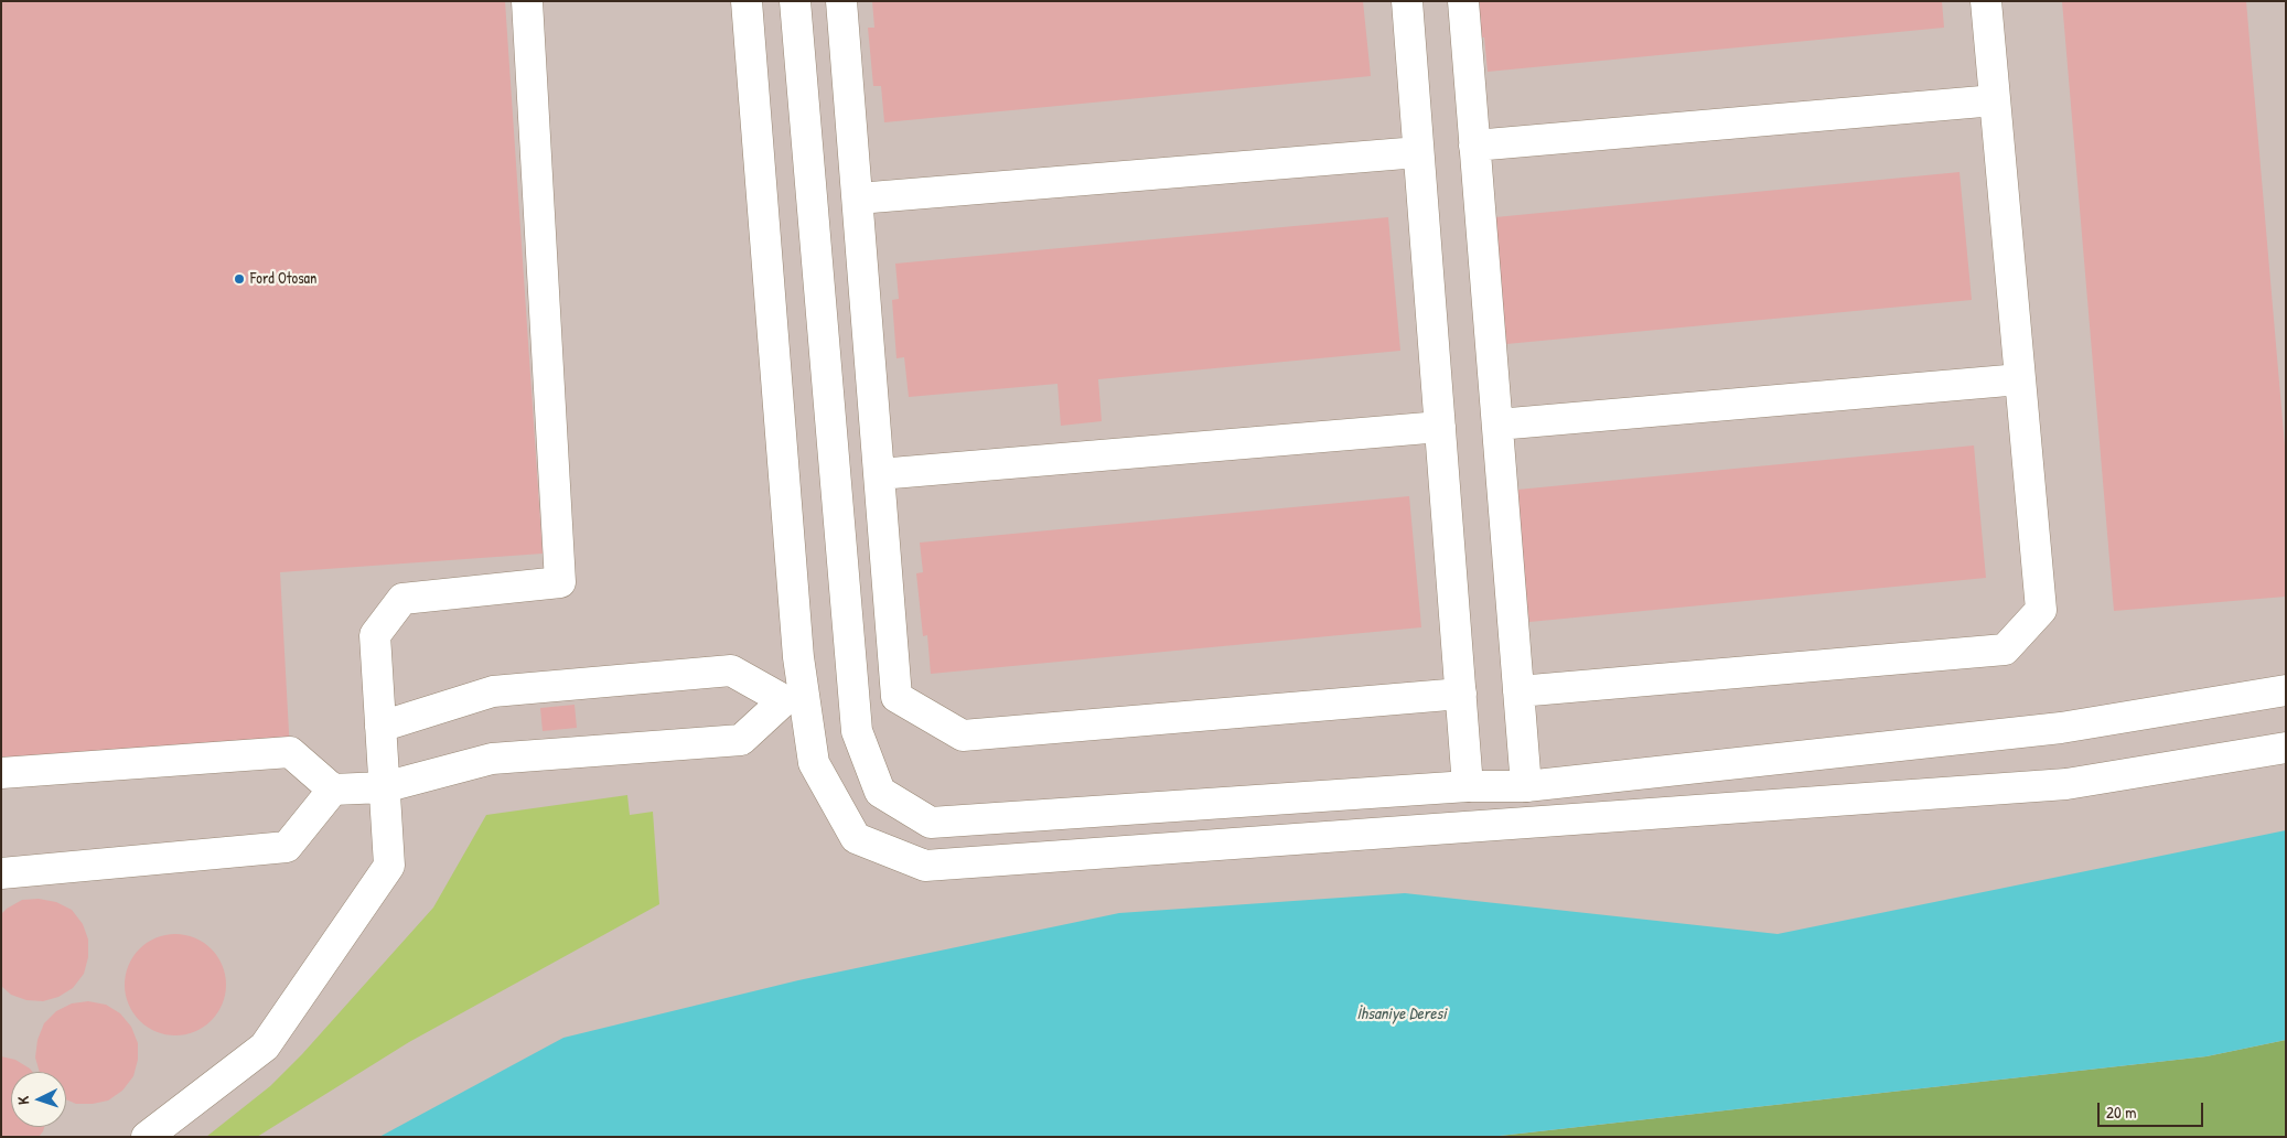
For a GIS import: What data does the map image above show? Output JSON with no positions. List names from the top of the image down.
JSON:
{
  "water": ["İhsaniye Deresi"],
  "places": ["Ford Otosan"],
  "scale_bar": "20 m",
  "north": "left"
}
